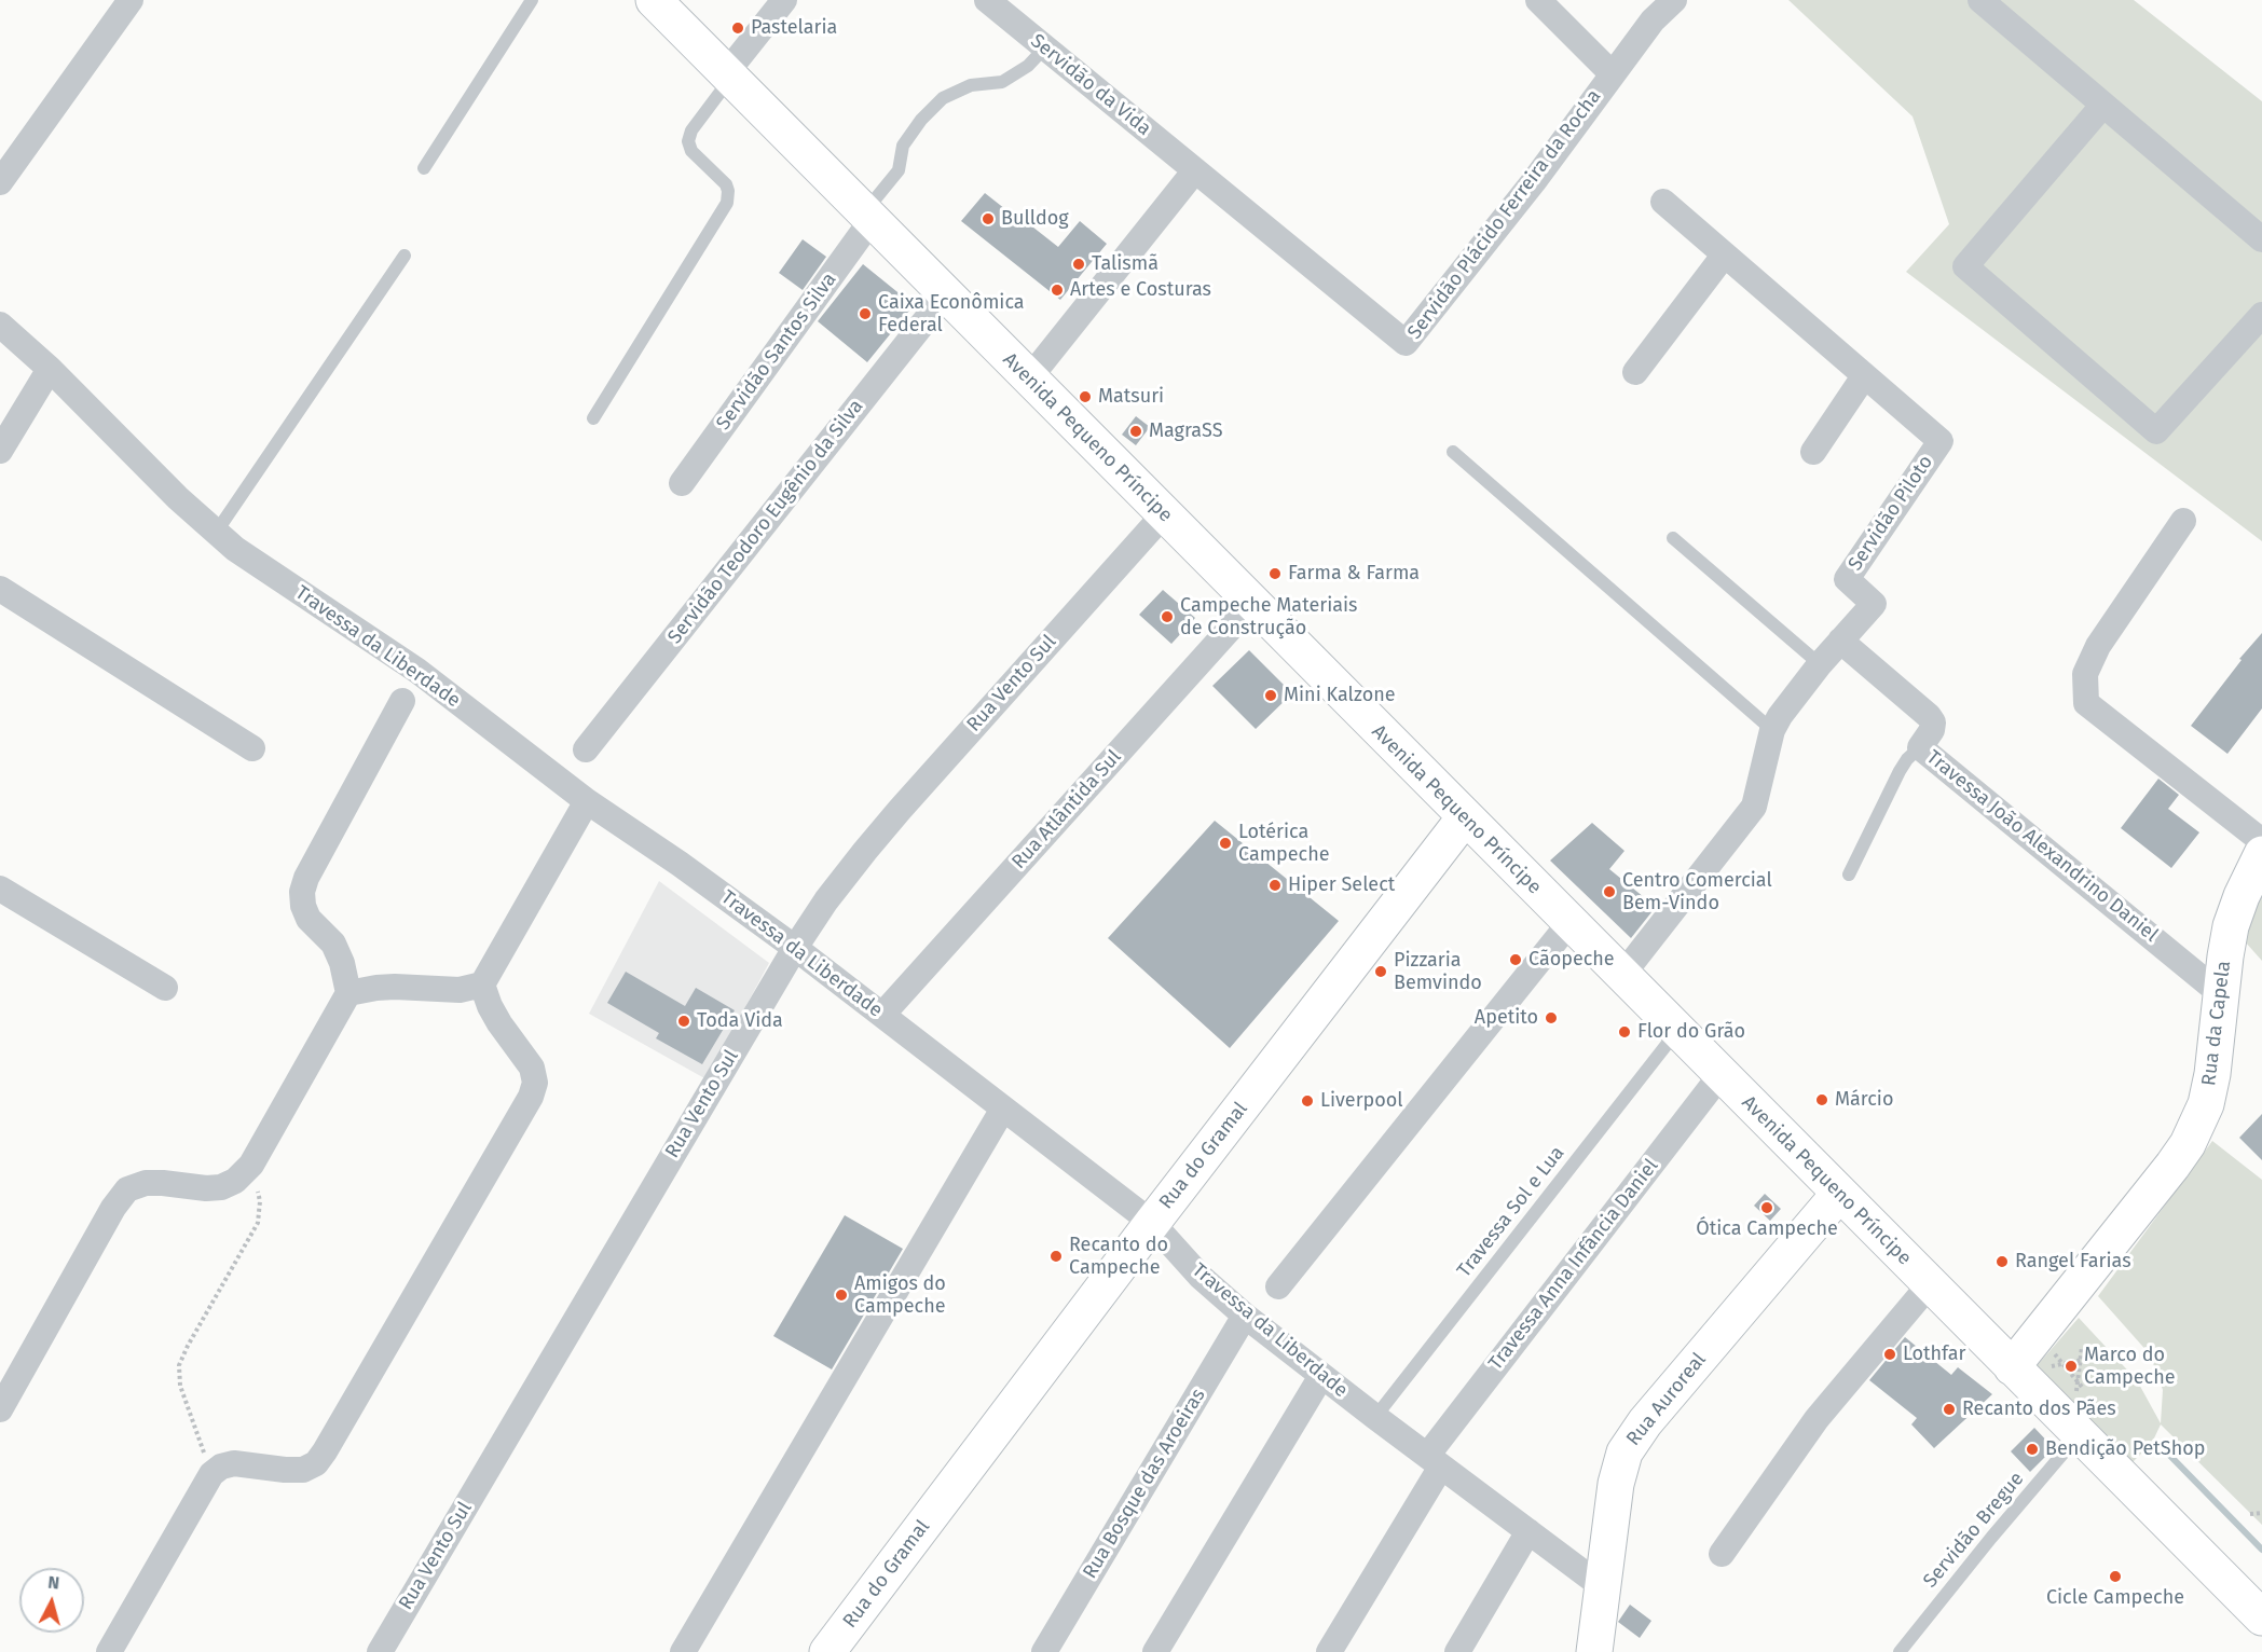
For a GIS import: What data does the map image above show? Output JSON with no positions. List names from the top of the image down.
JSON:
{
  "streets": {
    "main road": [
      "Avenida Pequeno Príncipe",
      "Rua da Capela",
      "Rua do Gramal",
      "Rua Auroreal"
    ],
    "street": [
      "Servidão da Vida",
      "Servidão Plácido Ferreira da Rocha",
      "Servidão Santos Silva",
      "Servidão Piloto",
      "Servidão Teodoro Eugênio da Silva",
      "Travessa da Liberdade",
      "Rua Vento Sul",
      "Rua Atlântida Sul",
      "Travessa João Alexandrino Daniel",
      "Travessa Anna Infância Daniel",
      "Rua Bosque das Aroeiras"
    ],
    "lane": ["Travessa Sol e Lua", "Servidão Bregue"]
  },
  "crossings": [
    ["Servidão da Vida", "Servidão Plácido Ferreira da Rocha"],
    ["Servidão Santos Silva", "Avenida Pequeno Príncipe"],
    ["Avenida Pequeno Príncipe", "Servidão Piloto"],
    ["Avenida Pequeno Príncipe", "Servidão Teodoro Eugênio da Silva"],
    ["Avenida Pequeno Príncipe", "Rua Vento Sul"],
    ["Avenida Pequeno Príncipe", "Rua Atlântida Sul"],
    ["Avenida Pequeno Príncipe", "Rua da Capela"],
    ["Avenida Pequeno Príncipe", "Rua do Gramal"],
    ["Avenida Pequeno Príncipe", "Travessa Sol e Lua"],
    ["Avenida Pequeno Príncipe", "Travessa Anna Infância Daniel"],
    ["Avenida Pequeno Príncipe", "Rua Auroreal"],
    ["Avenida Pequeno Príncipe", "Servidão Bregue"],
    ["Servidão Piloto", "Travessa João Alexandrino Daniel"],
    ["Travessa da Liberdade", "Rua Vento Sul"],
    ["Travessa da Liberdade", "Rua Atlântida Sul"],
    ["Travessa da Liberdade", "Rua do Gramal"],
    ["Travessa da Liberdade", "Travessa Sol e Lua"],
    ["Travessa da Liberdade", "Travessa Anna Infância Daniel"],
    ["Travessa da Liberdade", "Rua Auroreal"],
    ["Travessa da Liberdade", "Rua Bosque das Aroeiras"],
    ["Travessa João Alexandrino Daniel", "Rua da Capela"]
  ],
  "places": [
    "Pastelaria",
    "Bulldog",
    "Talismã",
    "Artes e Costuras",
    "Caixa Econômica Federal",
    "Matsuri",
    "MagraSS",
    "Farma & Farma",
    "Campeche Materiais de Construção",
    "Mini Kalzone",
    "Lotérica Campeche",
    "Hiper Select",
    "Centro Comercial Bem-Vindo",
    "Cãopeche",
    "Pizzaria Bemvindo",
    "Apetito",
    "Toda Vida",
    "Flor do Grão",
    "Márcio",
    "Liverpool",
    "Ótica Campeche",
    "Recanto do Campeche",
    "Rangel Farias",
    "Amigos do Campeche",
    "Lothfar",
    "Marco do Campeche",
    "Recanto dos Pães",
    "Bendição PetShop",
    "Cicle Campeche"
  ],
  "north": "top"
}
